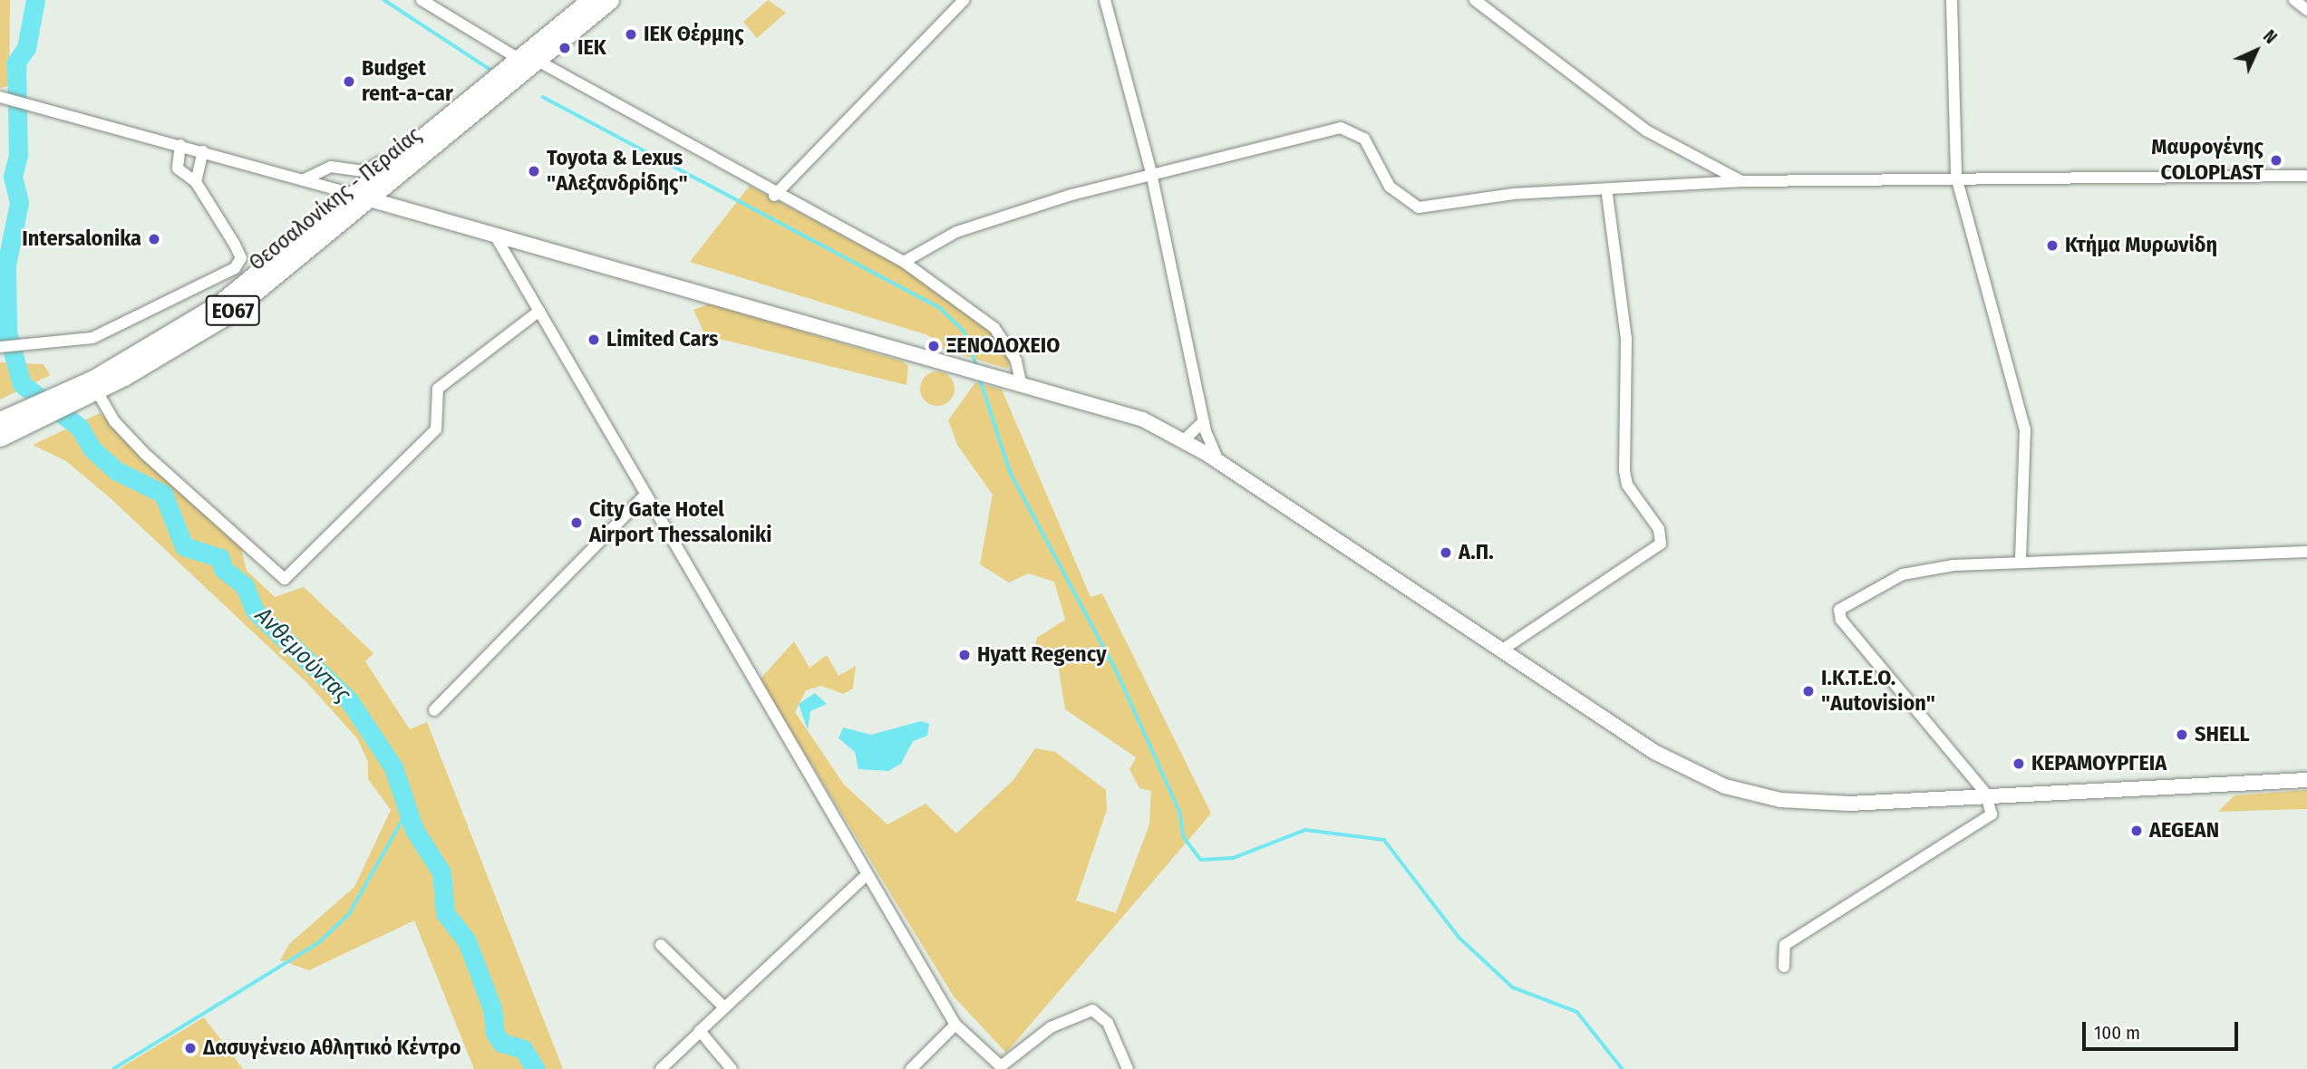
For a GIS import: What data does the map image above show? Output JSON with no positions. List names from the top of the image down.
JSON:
{
  "streets": {
    "main road": ["Θεσσαλονίκης - Περαίας", "ΕΟ67"]
  },
  "water": ["Ανθεμούντας"],
  "places": [
    "ΙΕΚ Θέρμης",
    "ΙΕΚ",
    "Budget rent-a-car",
    "Μαυρογένης COLOPLAST",
    "Toyota & Lexus \"Αλεξανδρίδης\"",
    "Intersalonika",
    "Κτήμα Μυρωνίδη",
    "Limited Cars",
    "ΞΕΝΟΔΟΧΕΙΟ",
    "City Gate Hotel Airport Thessaloniki",
    "Α.Π.",
    "Hyatt Regency",
    "I.Κ.Τ.Ε.Ο. \"Autovision\"",
    "SHELL",
    "ΚΕΡΑΜΟΥΡΓΕΙΑ",
    "AEGEAN",
    "Δασυγένειο Αθλητικό Κέντρο"
  ],
  "scale_bar": "100 m",
  "north": "top right"
}
